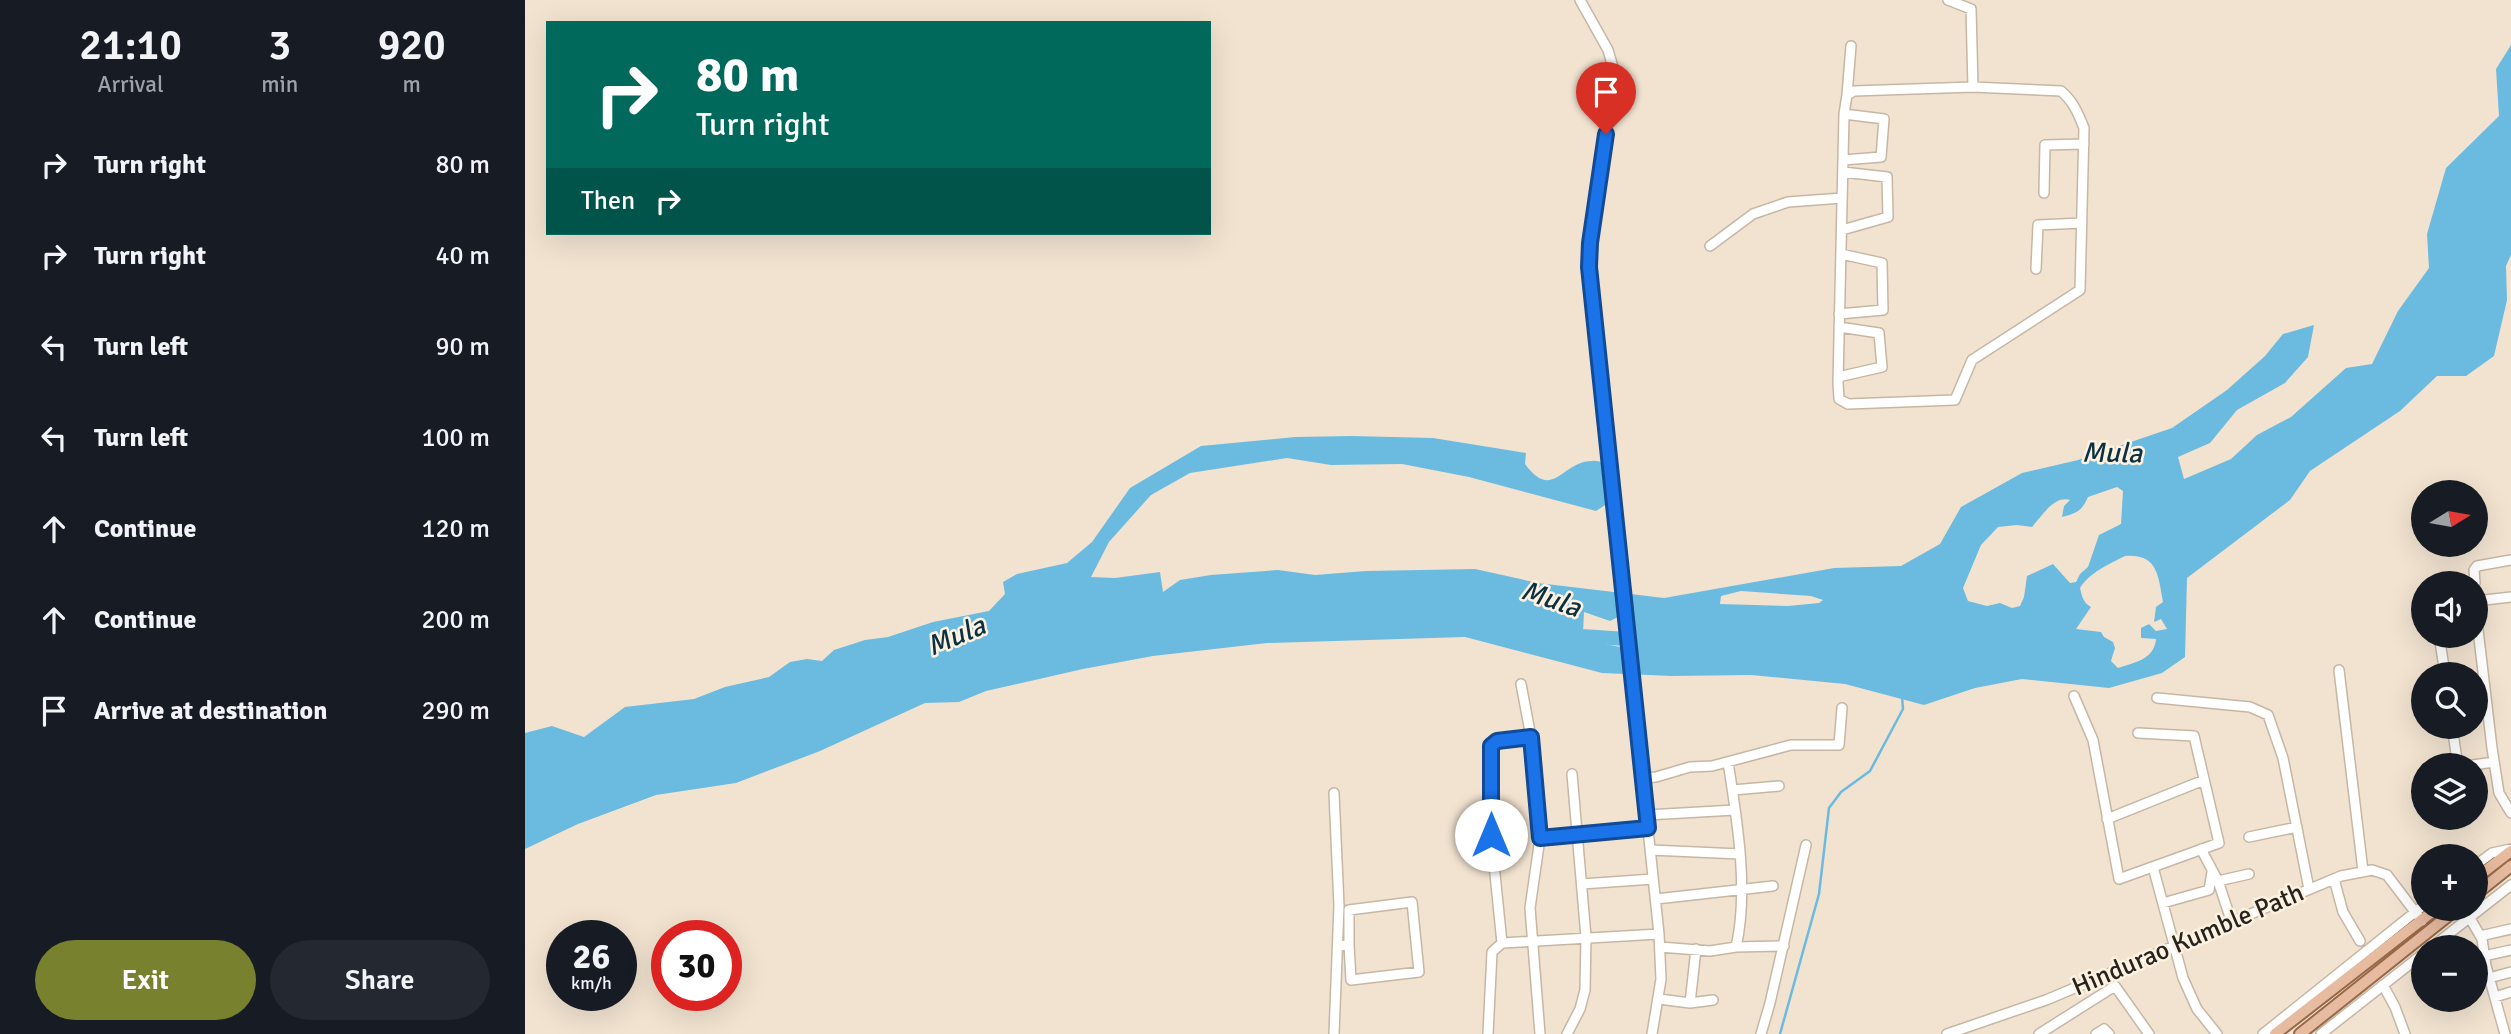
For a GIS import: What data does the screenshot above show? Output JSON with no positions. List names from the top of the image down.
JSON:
{
  "streets": {
    "street": ["Hindurao Kumble Path"]
  },
  "water": ["Mula"],
  "north": "right",
  "page": {
    "eta": [
      "21:10",
      "Arrival",
      "3",
      "min",
      "920",
      "m"
    ],
    "turn": ["80 m", "Turn right"],
    "list": [
      {
        "name": "Turn right",
        "value": "80 m"
      },
      {
        "name": "Turn right",
        "value": "40 m"
      },
      {
        "name": "Turn left",
        "value": "90 m"
      },
      {
        "name": "Turn left",
        "value": "100 m"
      },
      {
        "name": "Continue",
        "value": "120 m"
      },
      {
        "name": "Continue",
        "value": "200 m"
      },
      {
        "name": "Arrive at destination",
        "value": "290 m"
      }
    ],
    "then": "Then",
    "map_buttons": ["+", "−"],
    "speed": "26 km/h",
    "limit": "30",
    "buttons": ["Exit", "Share"]
  }
}
